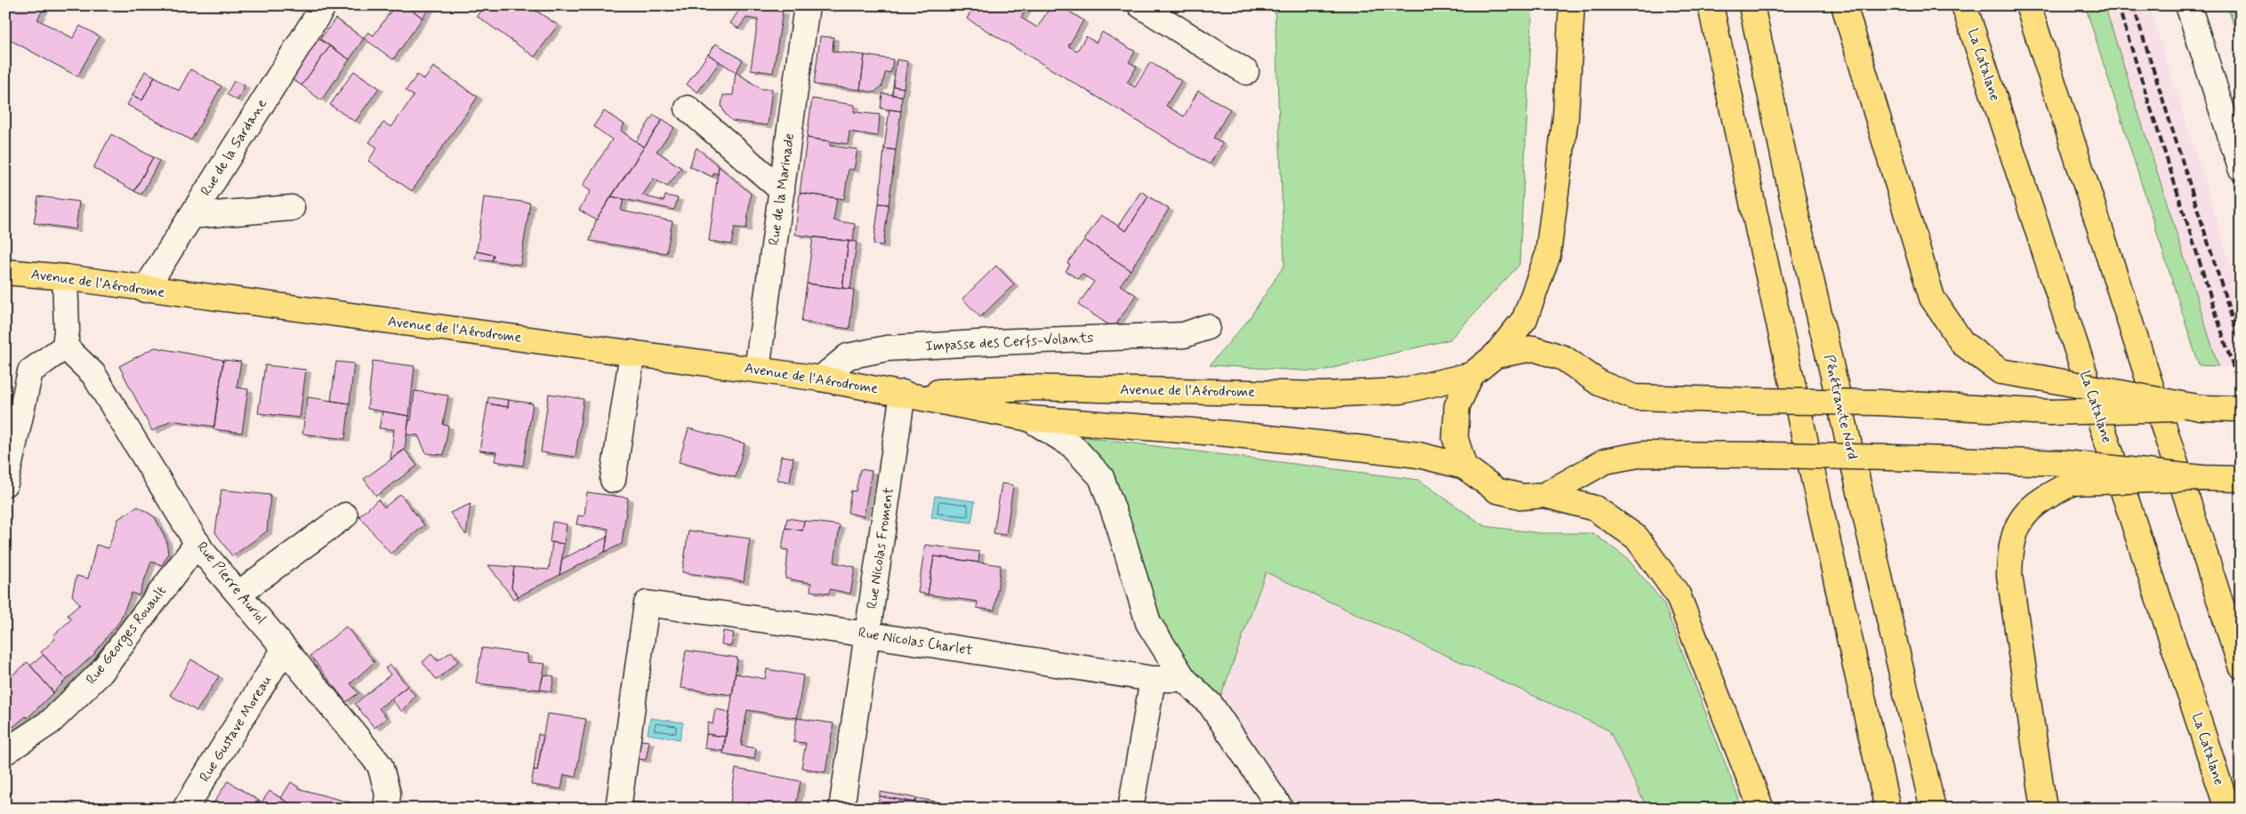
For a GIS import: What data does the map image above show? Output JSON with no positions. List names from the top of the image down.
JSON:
{
  "streets": {
    "main road": ["La Catalane", "Avenue de l'Aérodrome", "Pénétrante Nord"],
    "street": [
      "Rue de la Sardane",
      "Rue de la Marinade",
      "Impasse des Cerfs-Volants",
      "Rue Nicolas Froment",
      "Rue Pierre Auriol",
      "Rue Georges Rouault",
      "Rue Nicolas Charlet",
      "Rue Gustave Moreau"
    ]
  },
  "crossings": [
    ["Rue de la Sardane", "Avenue de l'Aérodrome"],
    ["Rue de la Marinade", "Avenue de l'Aérodrome"],
    ["Avenue de l'Aérodrome", "Impasse des Cerfs-Volants"],
    ["Avenue de l'Aérodrome", "Rue Nicolas Froment"],
    ["Rue Nicolas Froment", "Rue Nicolas Charlet"],
    ["Rue Pierre Auriol", "Rue Georges Rouault"],
    ["Rue Pierre Auriol", "Rue Gustave Moreau"]
  ]
}
